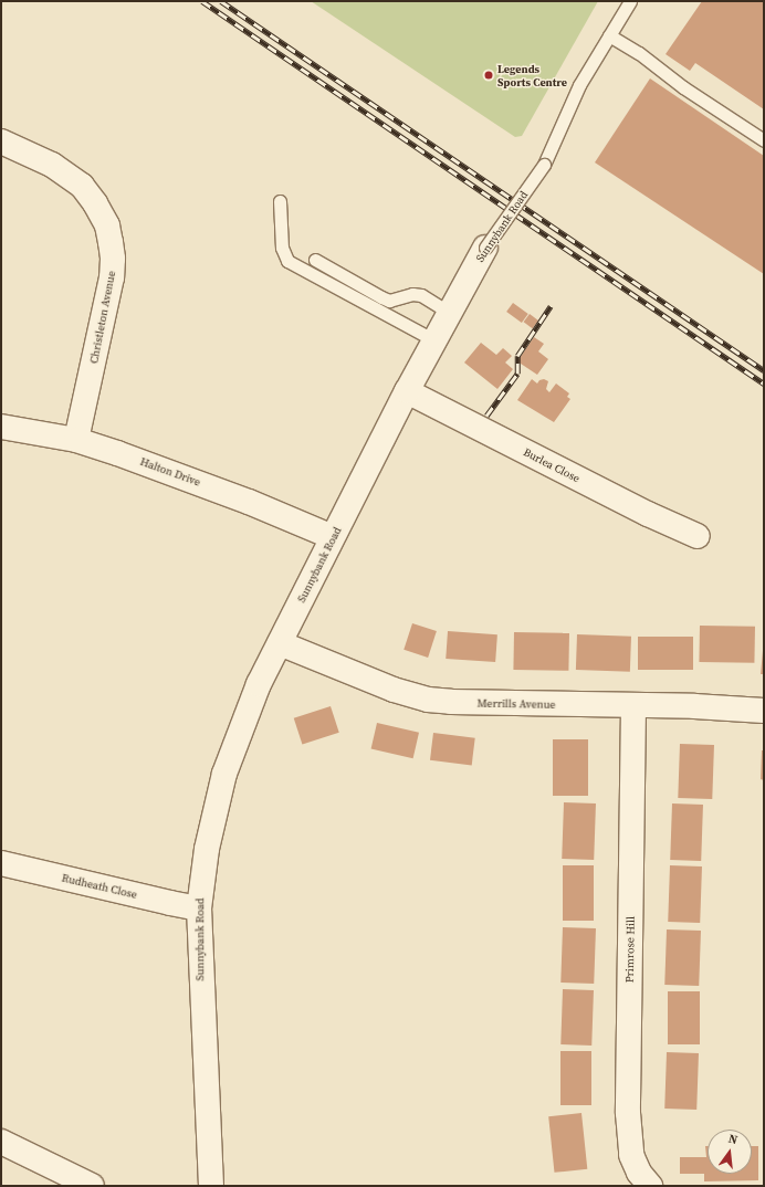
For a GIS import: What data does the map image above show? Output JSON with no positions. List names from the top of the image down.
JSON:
{
  "streets": {
    "street": [
      "Sunnybank Road",
      "Christleton Avenue",
      "Burlea Close",
      "Halton Drive",
      "Merrills Avenue",
      "Rudheath Close",
      "Primrose Hill"
    ]
  },
  "crossings": [
    ["Sunnybank Road", "Burlea Close"],
    ["Sunnybank Road", "Halton Drive"],
    ["Sunnybank Road", "Merrills Avenue"],
    ["Sunnybank Road", "Rudheath Close"],
    ["Christleton Avenue", "Halton Drive"],
    ["Merrills Avenue", "Primrose Hill"]
  ],
  "places": ["Legends Sports Centre"],
  "north": "top"
}
